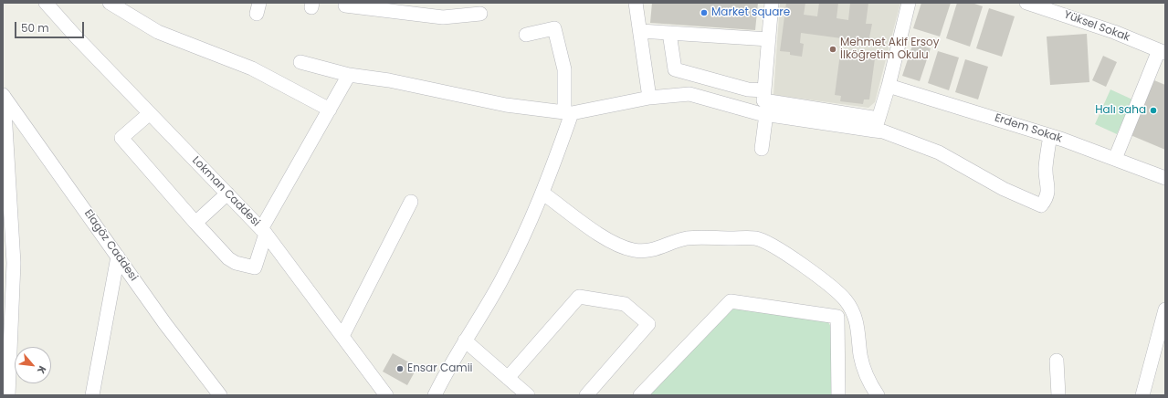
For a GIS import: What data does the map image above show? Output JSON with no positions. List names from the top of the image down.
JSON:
{
  "streets": {
    "street": [
      "Yüksel Sokak",
      "Erdem Sokak",
      "Lokman Caddesi",
      "Elagöz Caddesi"
    ]
  },
  "places": [
    "Market square",
    "Mehmet Akif Ersoy İlköğretim Okulu",
    "Halı saha",
    "Ensar Camii"
  ],
  "scale_bar": "50 m",
  "north": "bottom right"
}
